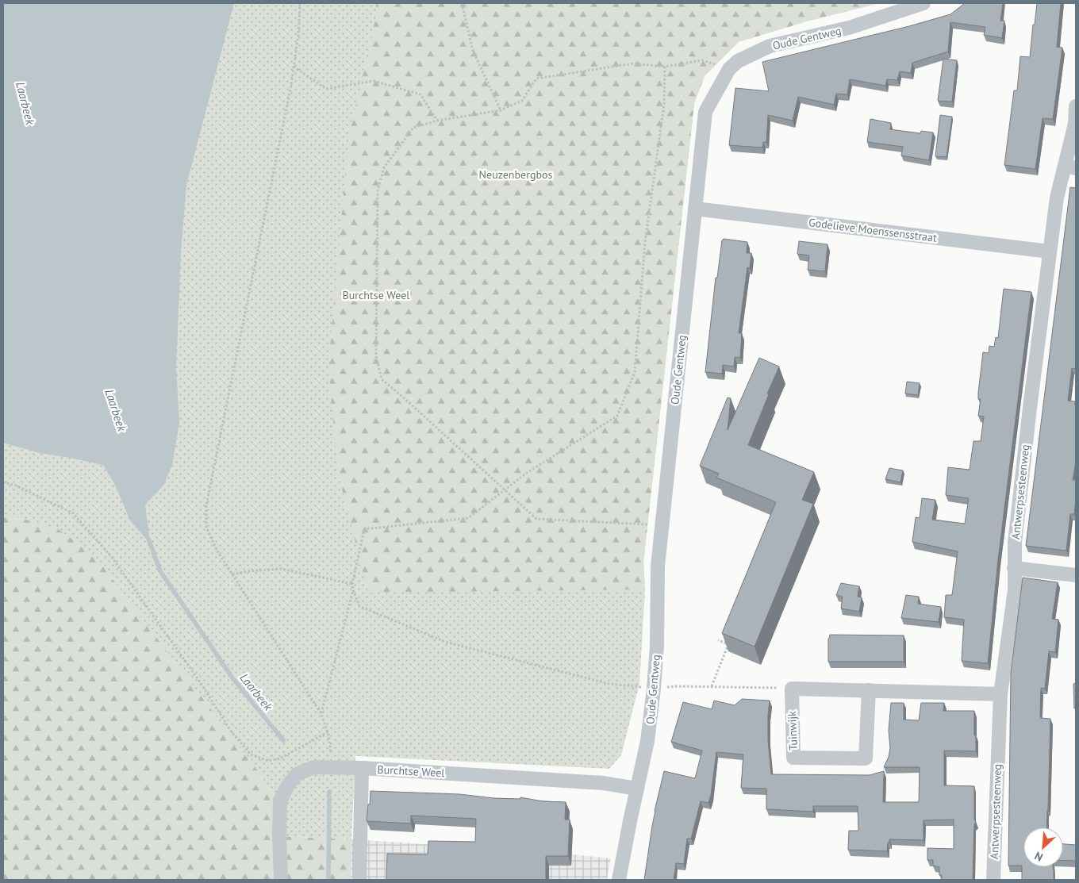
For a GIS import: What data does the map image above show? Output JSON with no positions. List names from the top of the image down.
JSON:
{
  "streets": {
    "street": [
      "Oude Gentweg",
      "Godelieve Moenssensstraat",
      "Antwerpsesteenweg",
      "Tuinwijk",
      "Burchtse Weel"
    ]
  },
  "crossings": [
    ["Oude Gentweg", "Godelieve Moenssensstraat"],
    ["Oude Gentweg", "Burchtse Weel"],
    ["Godelieve Moenssensstraat", "Antwerpsesteenweg"]
  ],
  "water": ["Laarbeek"],
  "parks": ["Neuzenbergbos", "Burchtse Weel"],
  "north": "bottom left"
}
